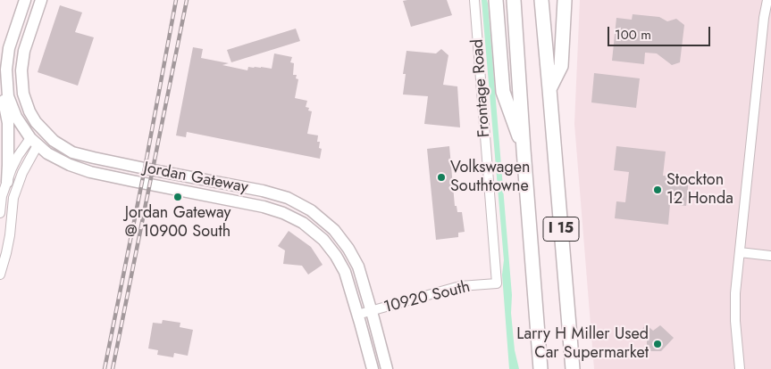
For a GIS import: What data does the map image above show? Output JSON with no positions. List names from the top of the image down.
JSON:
{
  "streets": {
    "highway": ["I 15"],
    "main road": ["Jordan Gateway"],
    "street": ["Frontage Road", "10920 South"]
  },
  "crossings": [
    ["Frontage Road", "10920 South"],
    ["Jordan Gateway", "10920 South"]
  ],
  "places": [
    "Volkswagen Southtowne",
    "Stockton 12 Honda",
    "Jordan Gateway @ 10900 South",
    "Larry H Miller Used Car Supermarket"
  ],
  "scale_bar": "100 m"
}
